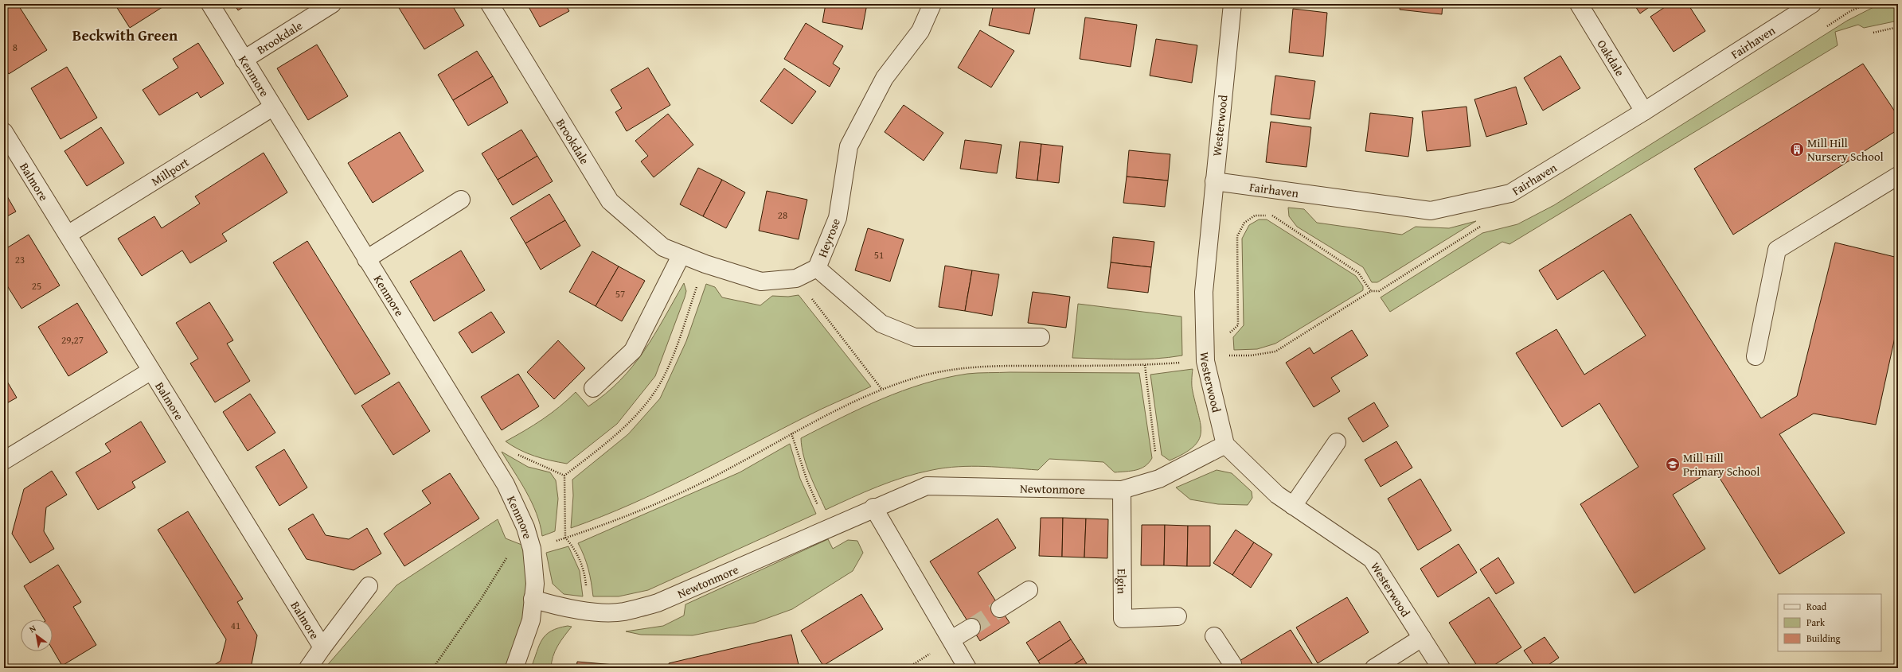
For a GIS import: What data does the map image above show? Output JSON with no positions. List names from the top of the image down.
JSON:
{
  "streets": {
    "street": [
      "Brookdale",
      "Fairhaven",
      "Oakdale",
      "Kenmore",
      "Westerwood",
      "Millport",
      "Balmore",
      "Heyrose",
      "Newtonmore",
      "Elgin"
    ]
  },
  "crossings": [
    ["Brookdale", "Kenmore"],
    ["Brookdale", "Heyrose"],
    ["Fairhaven", "Oakdale"],
    ["Fairhaven", "Westerwood"],
    ["Kenmore", "Millport"],
    ["Kenmore", "Newtonmore"],
    ["Westerwood", "Newtonmore"],
    ["Millport", "Balmore"],
    ["Newtonmore", "Elgin"]
  ],
  "districts": ["Beckwith Green"],
  "places": {
    "building": ["Mill Hill Nursery School"],
    "school or university": ["Mill Hill Primary School"]
  },
  "house_numbers": [
    "8",
    "28",
    "51",
    "23",
    "25",
    "57",
    "29,27",
    "41"
  ],
  "legend": ["Road", "Park", "Building"],
  "north": "top left"
}
